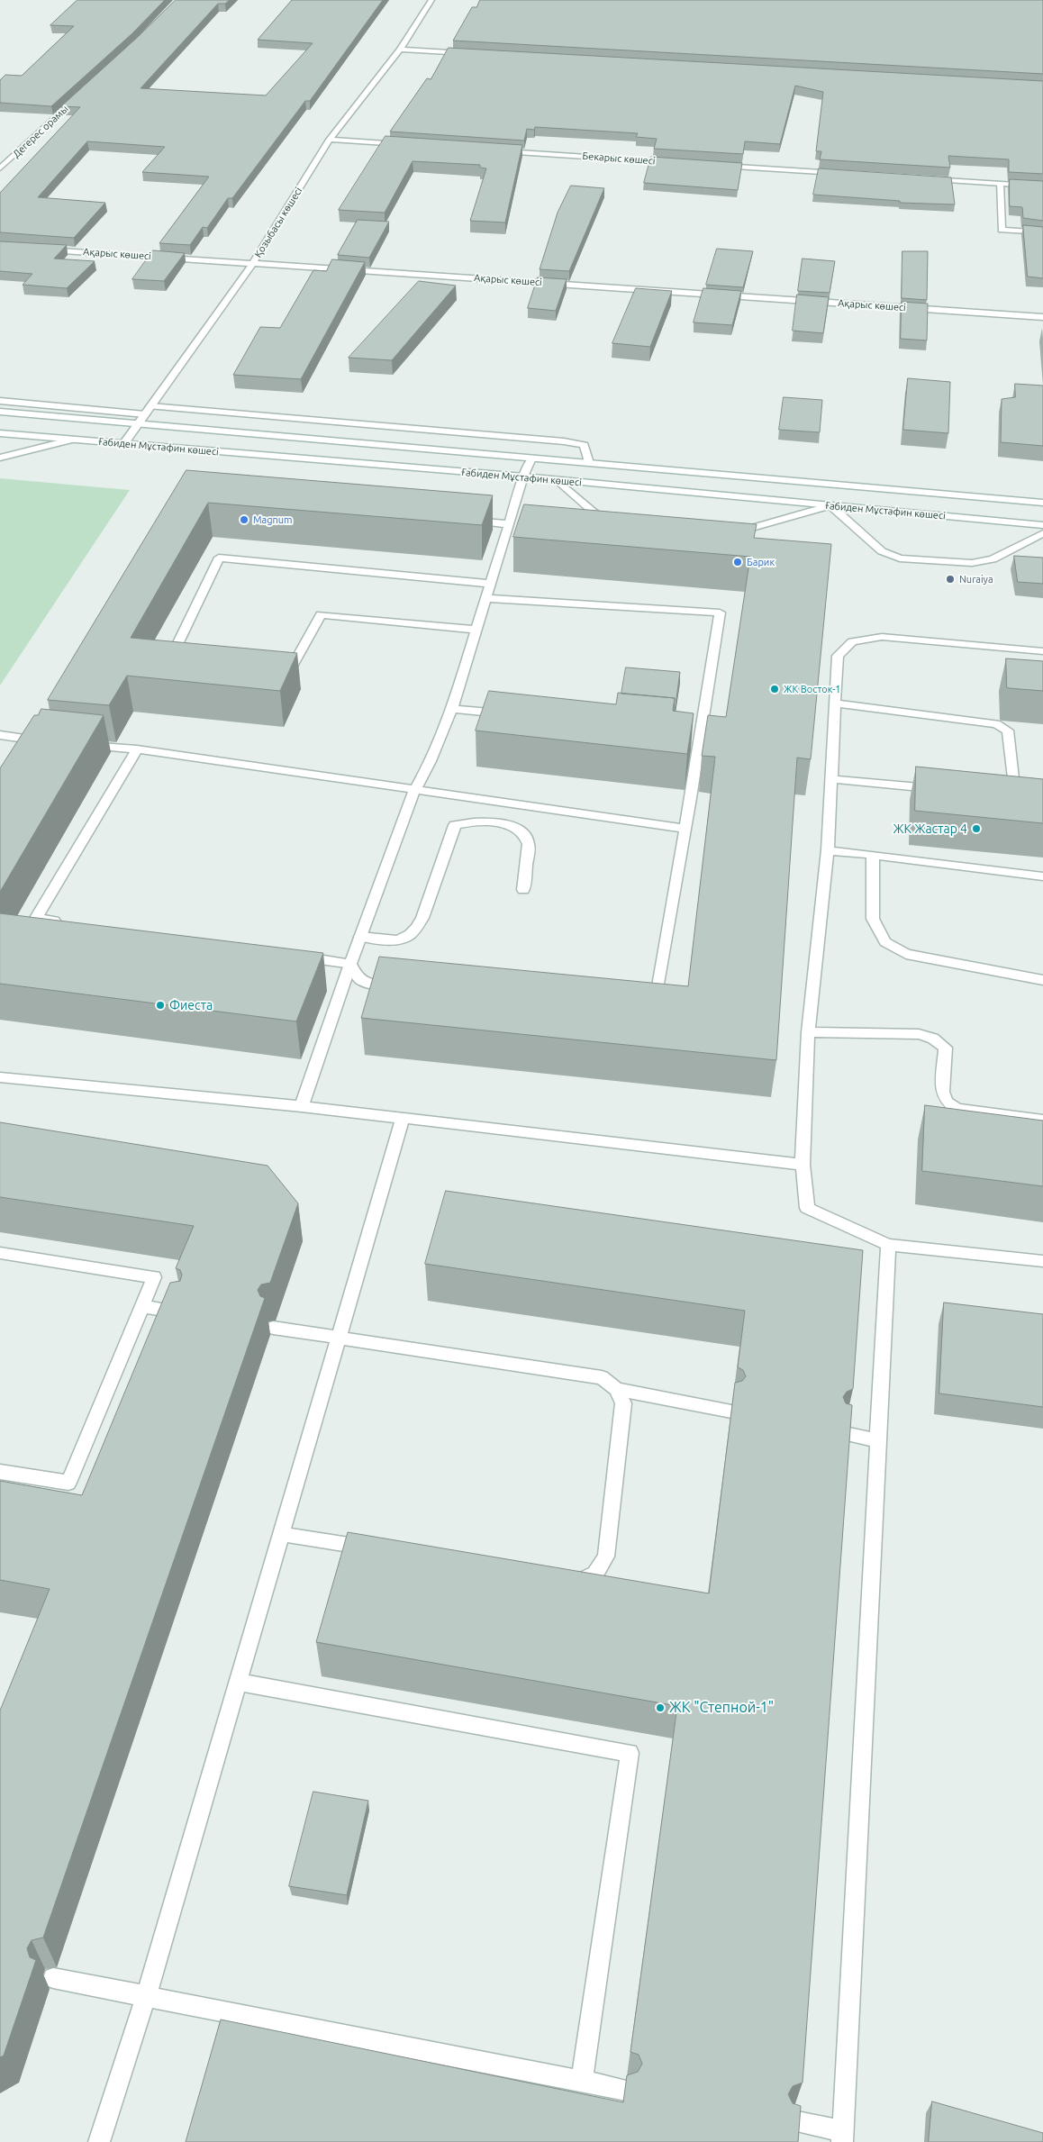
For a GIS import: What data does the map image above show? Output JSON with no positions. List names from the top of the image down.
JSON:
{
  "streets": {
    "street": [
      "Дегерес орамы",
      "Бекарыс көшесі",
      "Қозыбасы көшесі",
      "Ақарыс көшесі",
      "Ғабиден Мұстафин көшесі"
    ]
  },
  "crossings": [
    ["Қозыбасы көшесі", "Ақарыс көшесі"],
    ["Қозыбасы көшесі", "Ғабиден Мұстафин көшесі"]
  ],
  "places": [
    "Magnum",
    "Барик",
    "Nuraiya",
    "ЖК Восток-1",
    "ЖК Жастар 4",
    "Фиеста",
    "ЖК \"Степной-1\""
  ]
}
